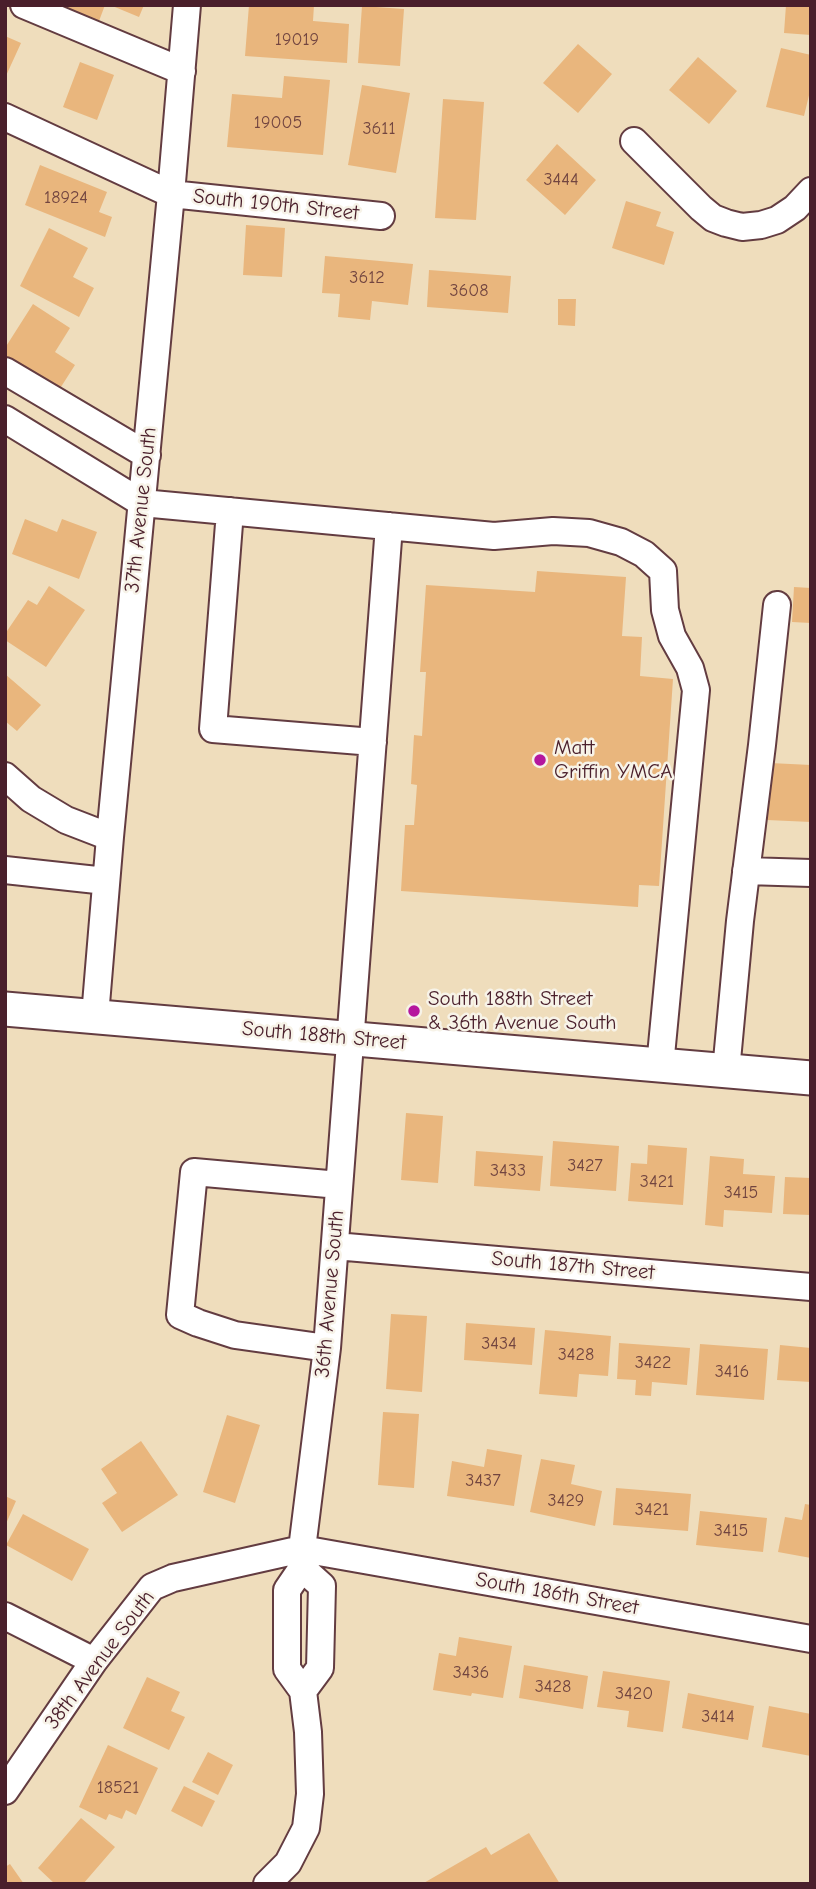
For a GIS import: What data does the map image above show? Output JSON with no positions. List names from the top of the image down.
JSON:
{
  "streets": {
    "main road": ["South 188th Street"],
    "street": [
      "South 190th Street",
      "37th Avenue South",
      "South 187th Street",
      "36th Avenue South",
      "South 186th Street",
      "38th Avenue South"
    ]
  },
  "crossings": [
    ["South 190th Street", "37th Avenue South"],
    ["37th Avenue South", "South 188th Street"],
    ["South 188th Street", "36th Avenue South"],
    ["South 187th Street", "36th Avenue South"],
    ["36th Avenue South", "South 186th Street"],
    ["36th Avenue South", "38th Avenue South"],
    ["South 186th Street", "38th Avenue South"]
  ],
  "places": ["Matt Griffin YMCA", "South 188th Street & 36th Avenue South"],
  "house_numbers": [
    "19019",
    "19005",
    "3611",
    "3444",
    "18924",
    "3612",
    "3608",
    "3427",
    "3433",
    "3421",
    "3415",
    "3434",
    "3428",
    "3422",
    "3416",
    "3437",
    "3429",
    "3421",
    "3415",
    "3436",
    "3428",
    "3420",
    "3414",
    "18521"
  ]
}
